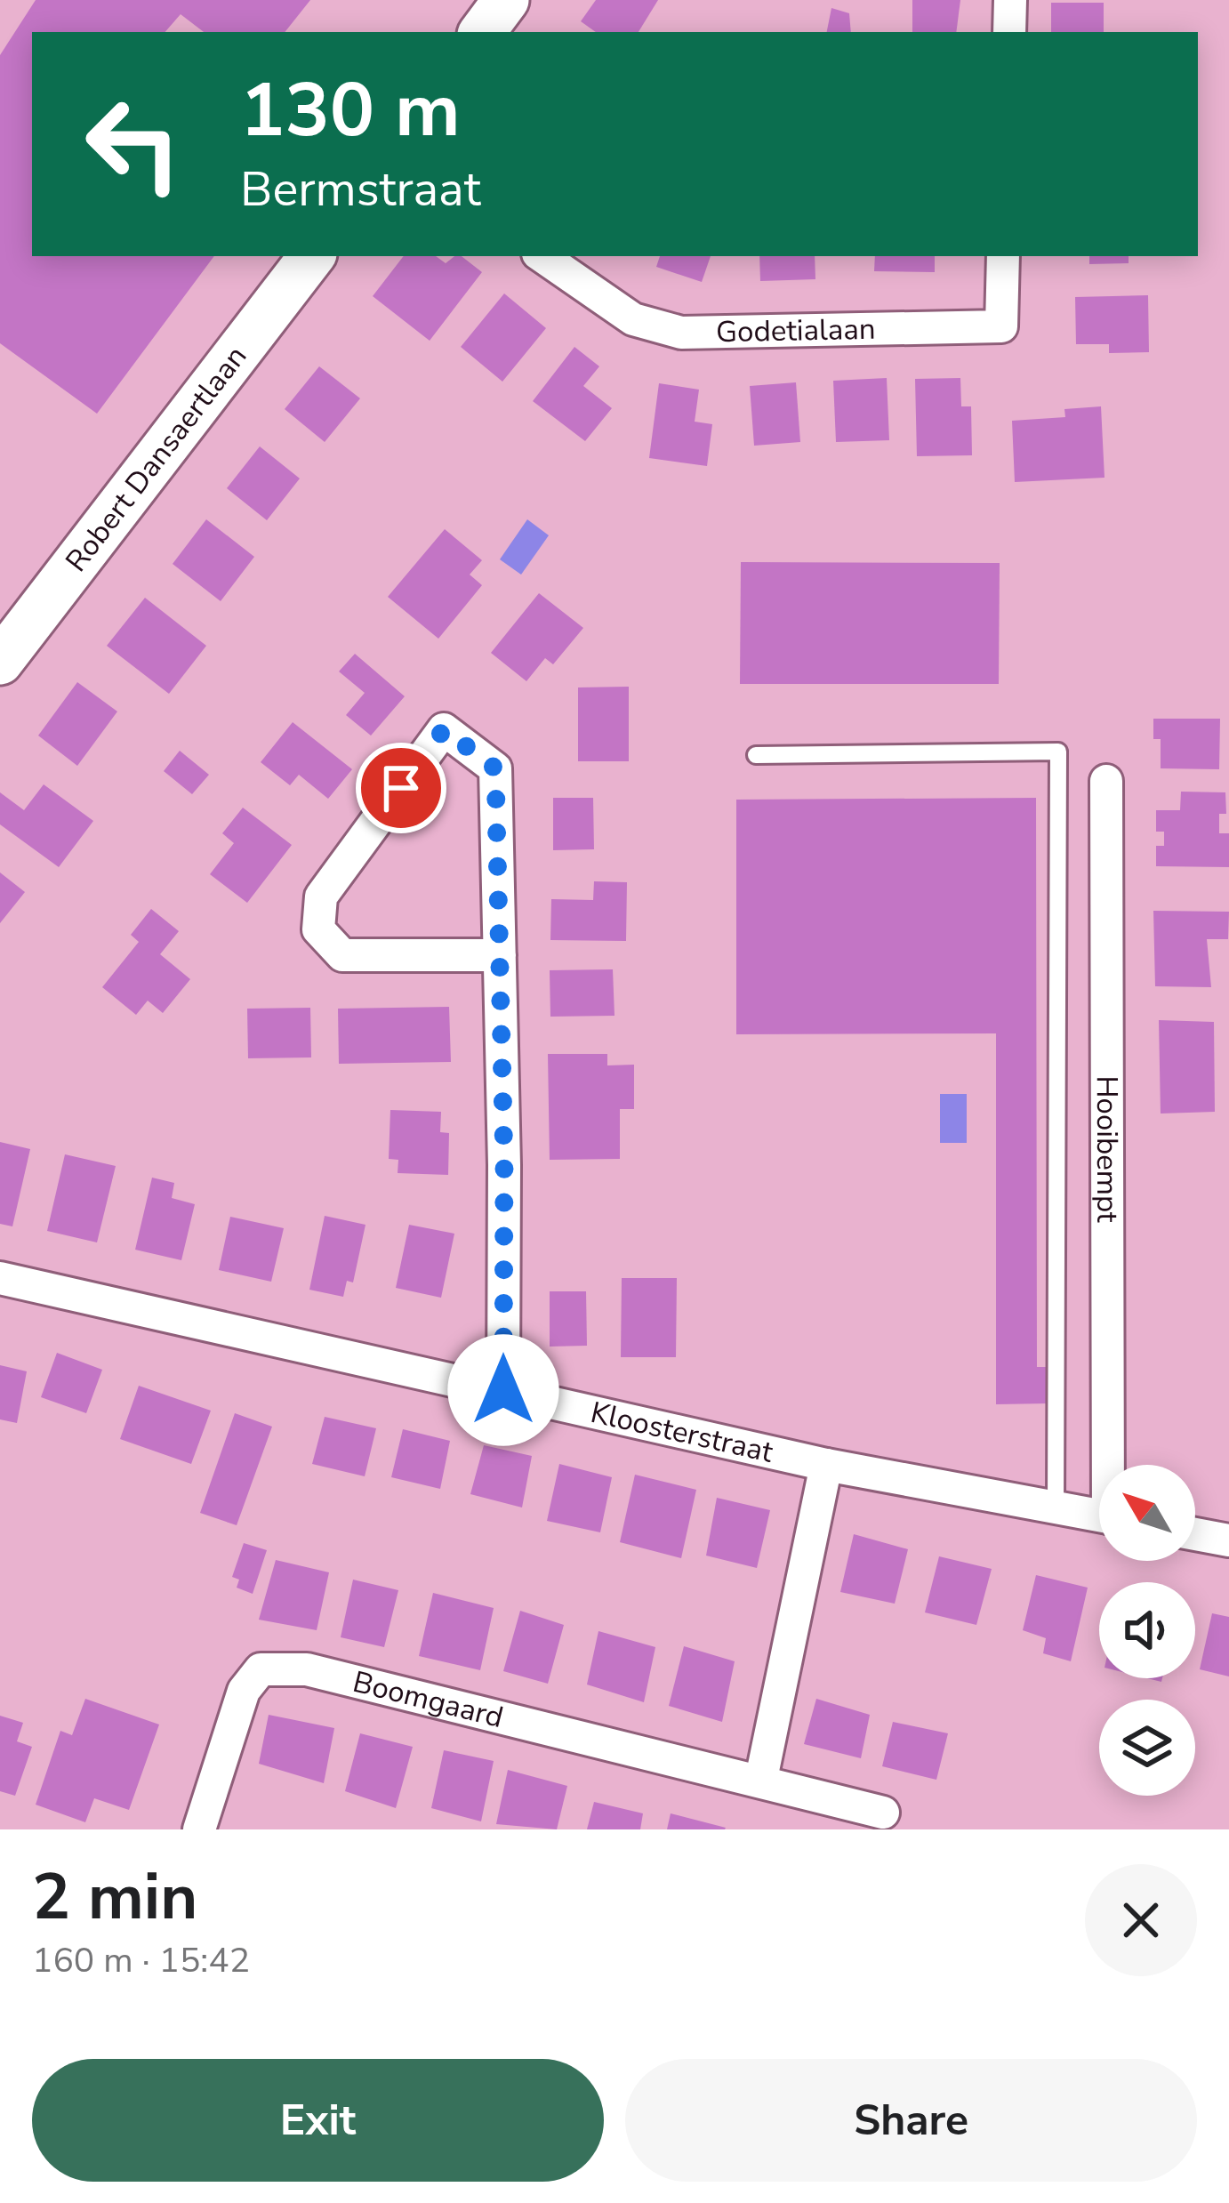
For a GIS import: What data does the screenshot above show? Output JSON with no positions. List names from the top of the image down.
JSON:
{
  "streets": {
    "street": [
      "Godetialaan",
      "Robert Dansaertlaan",
      "Hooibempt",
      "Kloosterstraat",
      "Boomgaard"
    ]
  },
  "north": "top left",
  "page": {
    "turn": ["130 m", "Bermstraat"],
    "heading": ["2 min", "160 m · 15:42"],
    "buttons": ["Exit", "Share"]
  }
}
